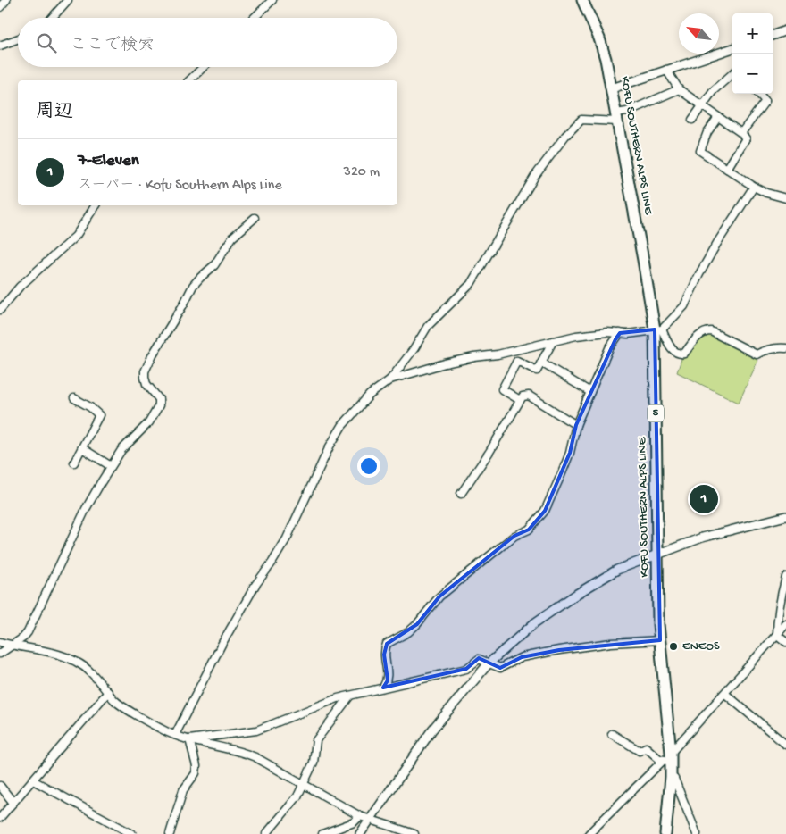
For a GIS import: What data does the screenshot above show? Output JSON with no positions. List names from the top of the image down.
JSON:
{
  "streets": {
    "main road": ["KOFU SOUTHERN ALPS LINE", "5"]
  },
  "places": ["ENEOS"],
  "north": "top left",
  "page": {
    "map_buttons": ["+", "−"],
    "search": "ここで検索",
    "heading": "周辺",
    "list": [
      {
        "mark": "1",
        "name": "7-Eleven",
        "note": "スーパー · Kofu Southern Alps Line",
        "value": "320 m"
      }
    ],
    "pins": "1"
  }
}
